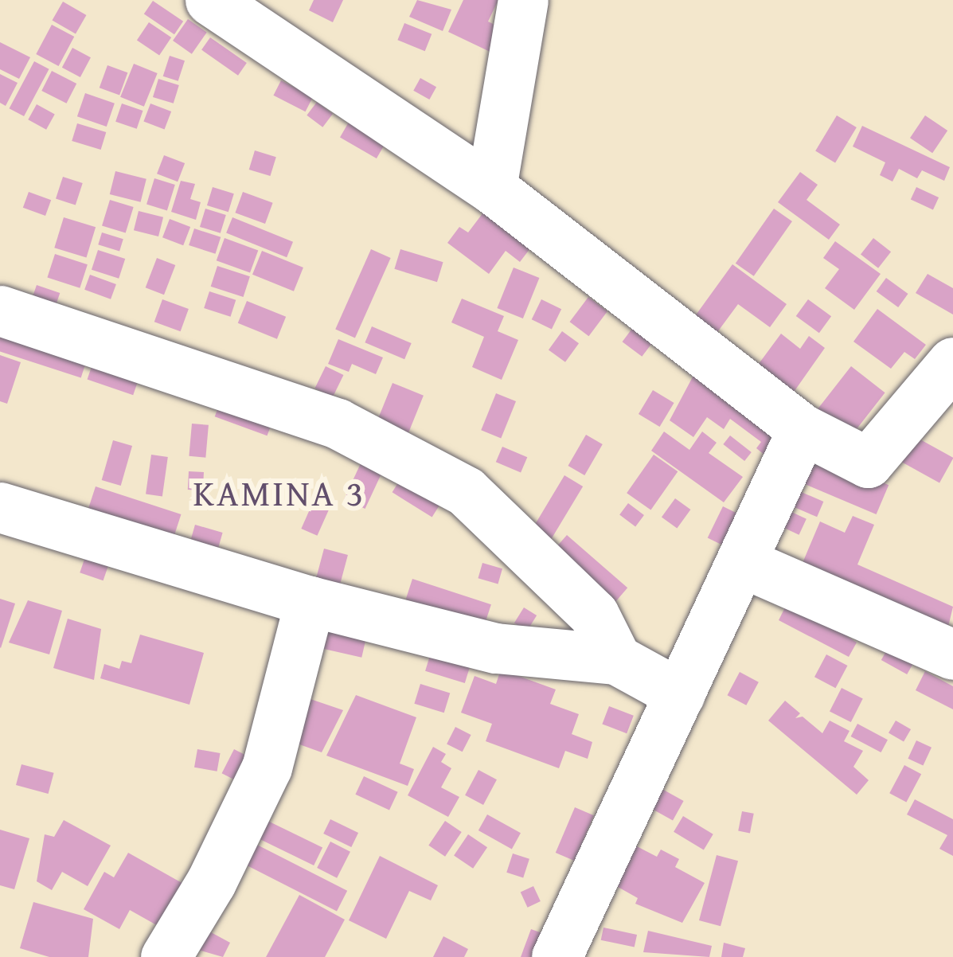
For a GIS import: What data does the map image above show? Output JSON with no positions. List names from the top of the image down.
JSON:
{
  "districts": ["KAMINA 3"]
}
